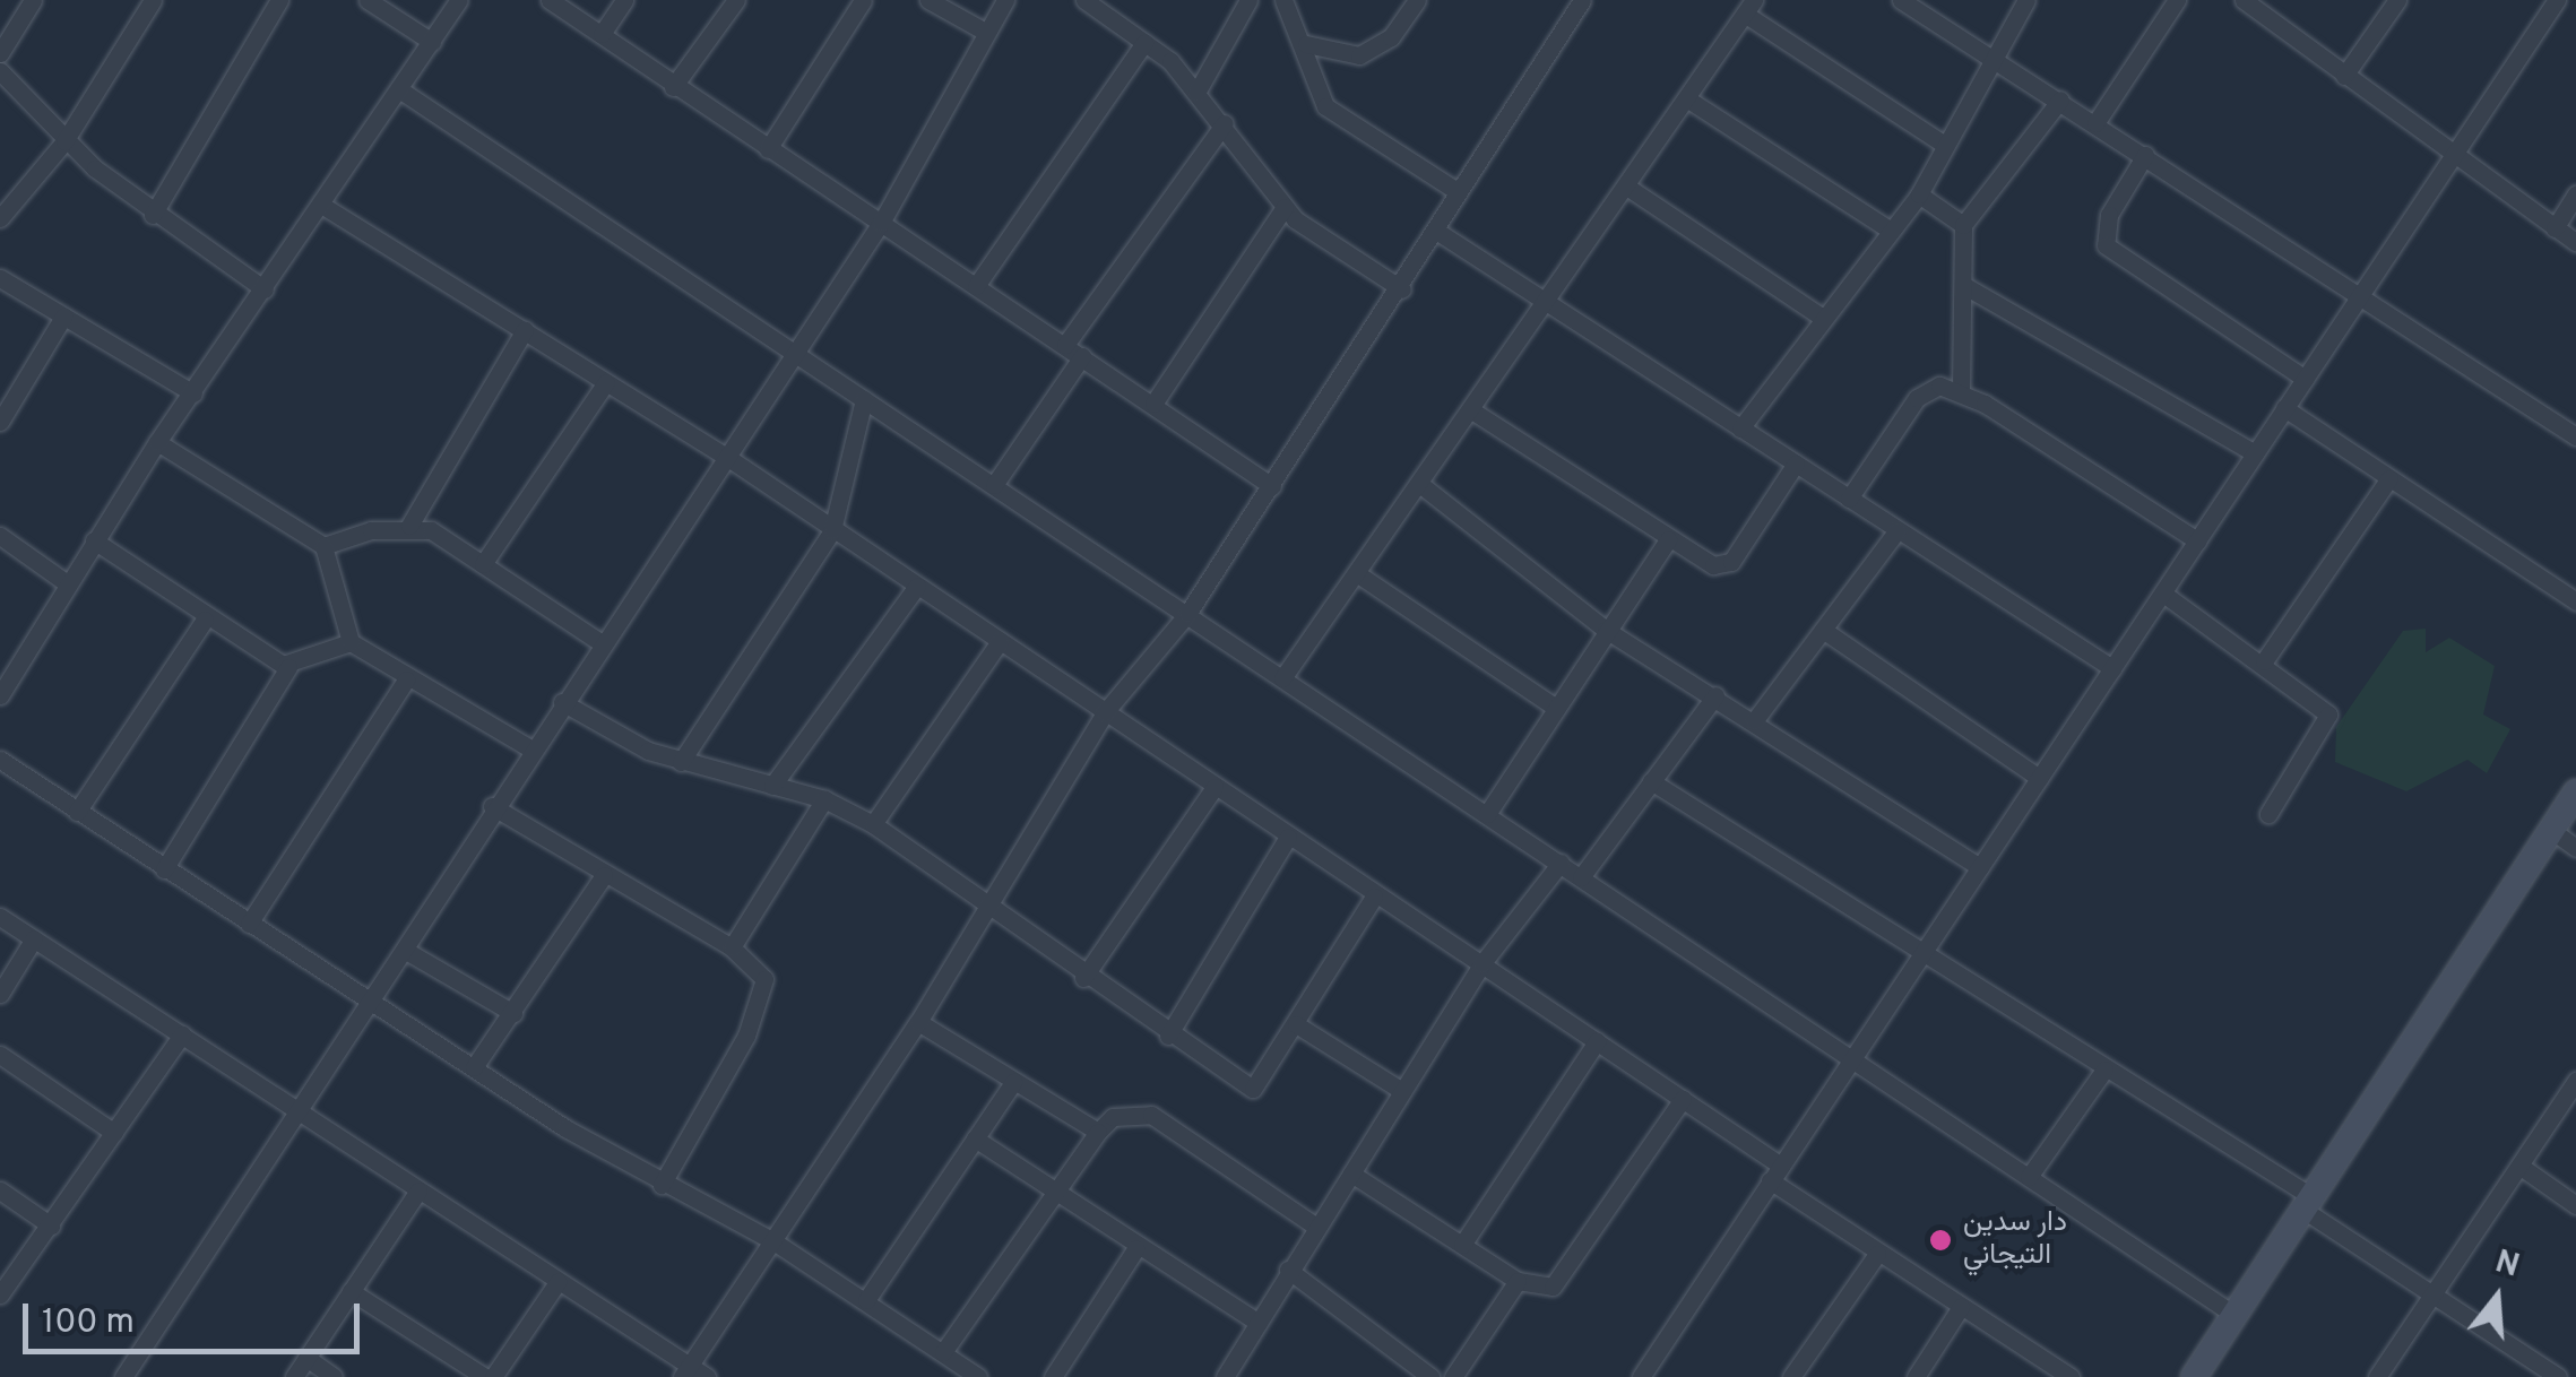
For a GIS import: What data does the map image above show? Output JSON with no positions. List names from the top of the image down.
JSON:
{
  "places": ["دار سدين التيجاني"],
  "scale_bar": "100 m",
  "north": "top"
}
